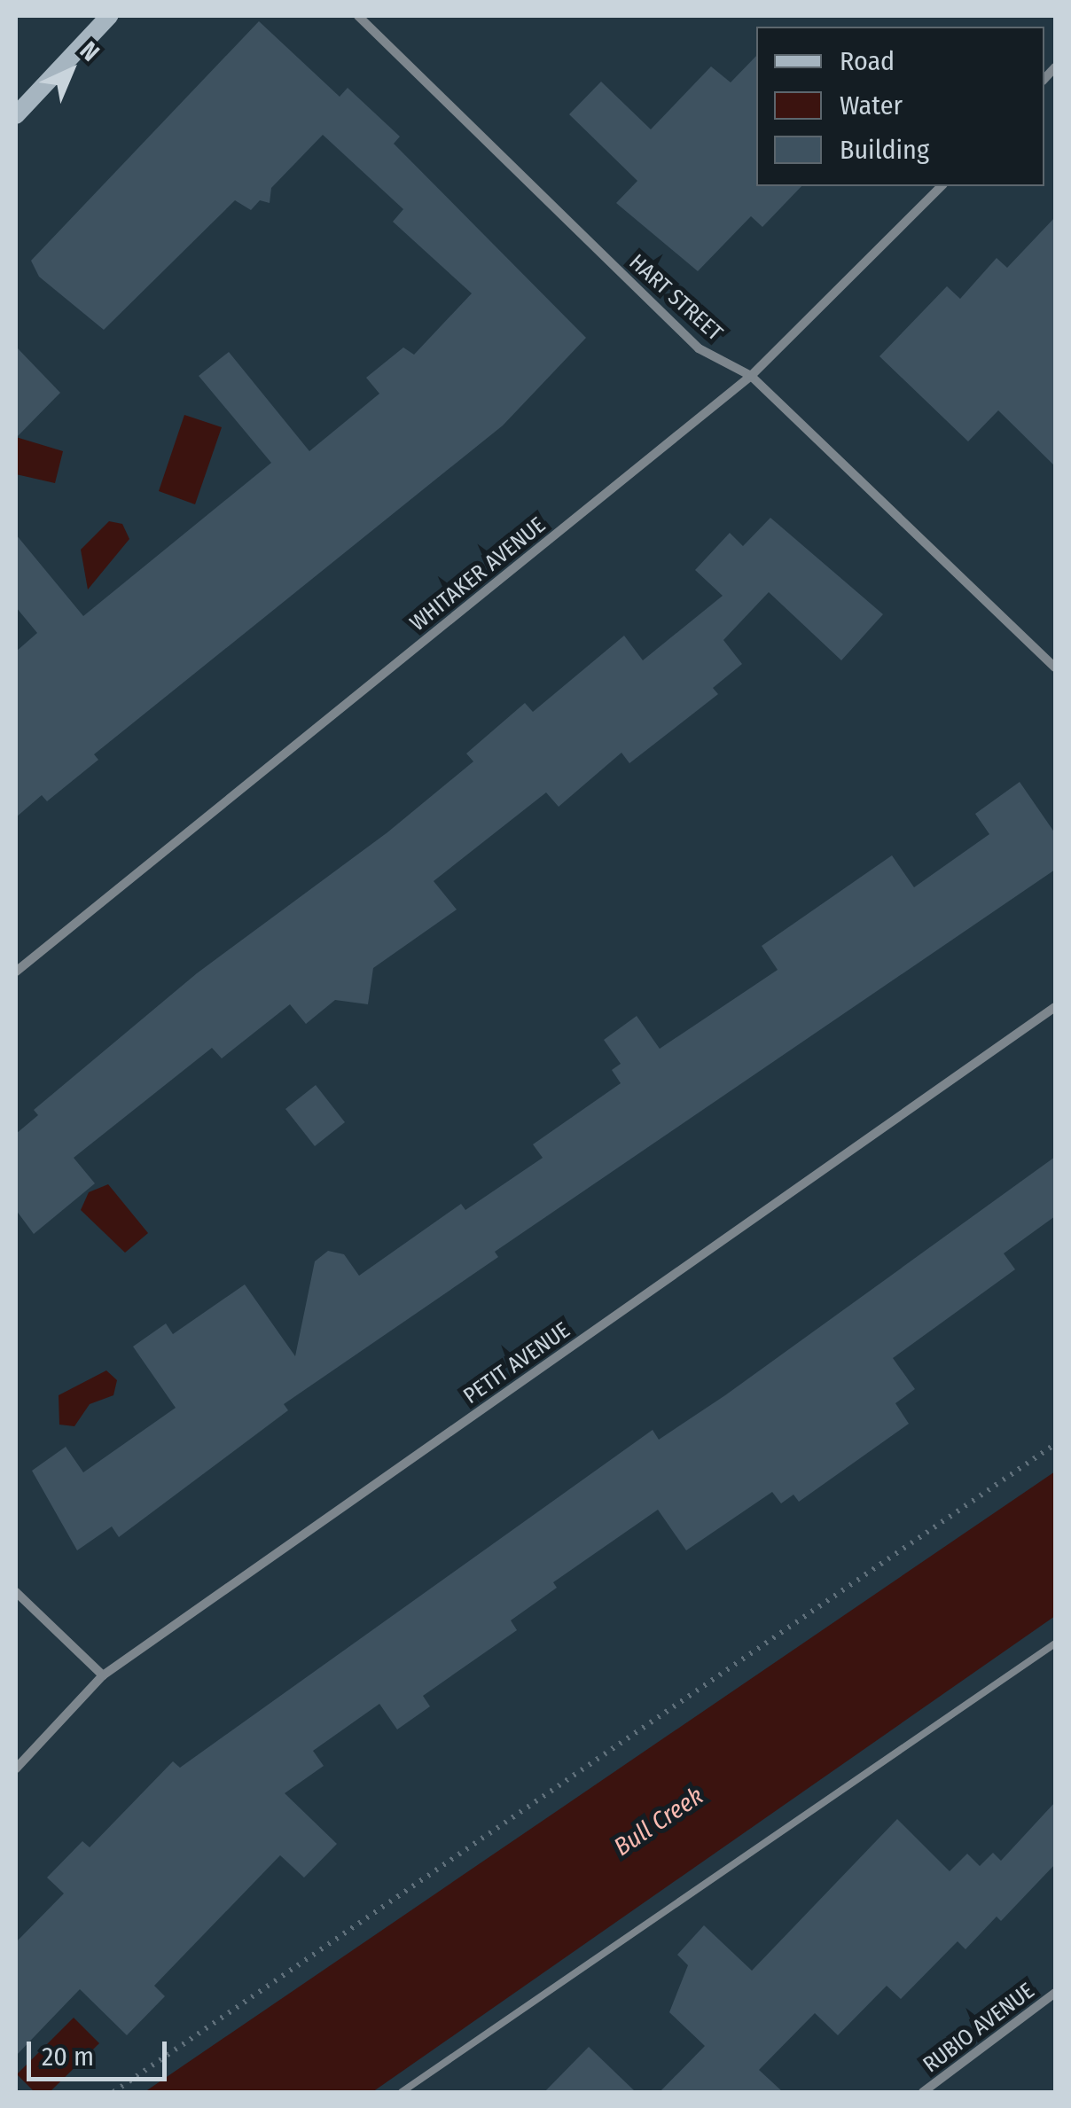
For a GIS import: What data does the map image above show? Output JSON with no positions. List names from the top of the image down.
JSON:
{
  "streets": {
    "street": [
      "HART STREET",
      "WHITAKER AVENUE",
      "PETIT AVENUE",
      "RUBIO AVENUE"
    ]
  },
  "crossings": [
    ["HART STREET", "WHITAKER AVENUE"]
  ],
  "water": ["Bull Creek"],
  "legend": ["Road", "Water", "Building"],
  "scale_bar": "20 m",
  "north": "top right"
}
